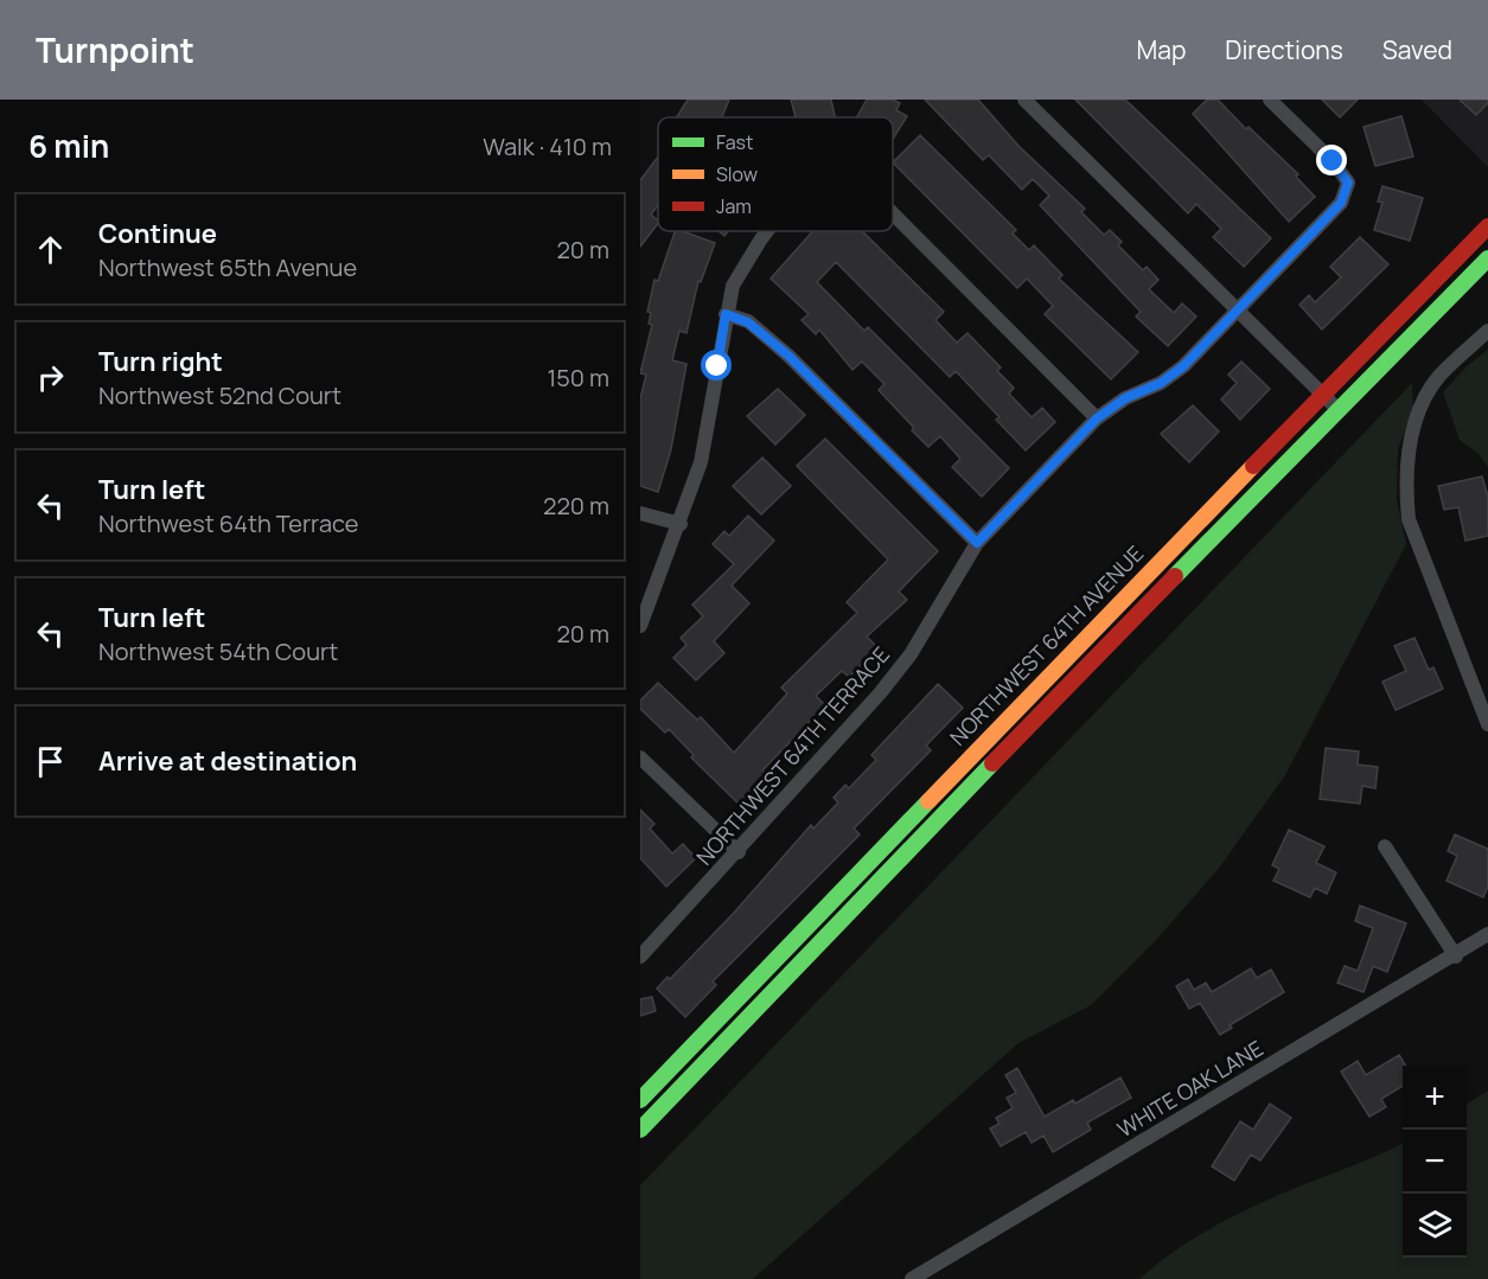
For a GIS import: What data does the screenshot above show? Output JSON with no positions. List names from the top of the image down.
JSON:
{
  "streets": {
    "street": ["NORTHWEST 64TH AVENUE", "NORTHWEST 64TH TERRACE", "WHITE OAK LANE"]
  },
  "legend": ["Fast", "Slow", "Jam"],
  "page": {
    "header": "Turnpoint",
    "nav": ["Map", "Directions", "Saved"],
    "heading": ["6 min", "Walk · 410 m"],
    "list": [
      ["Continue", "Northwest 65th Avenue", "20 m"],
      ["Turn right", "Northwest 52nd Court", "150 m"],
      ["Turn left", "Northwest 64th Terrace", "220 m"],
      ["Turn left", "Northwest 54th Court", "20 m"],
      "Arrive at destination"
    ],
    "map_buttons": ["+", "−"]
  }
}
